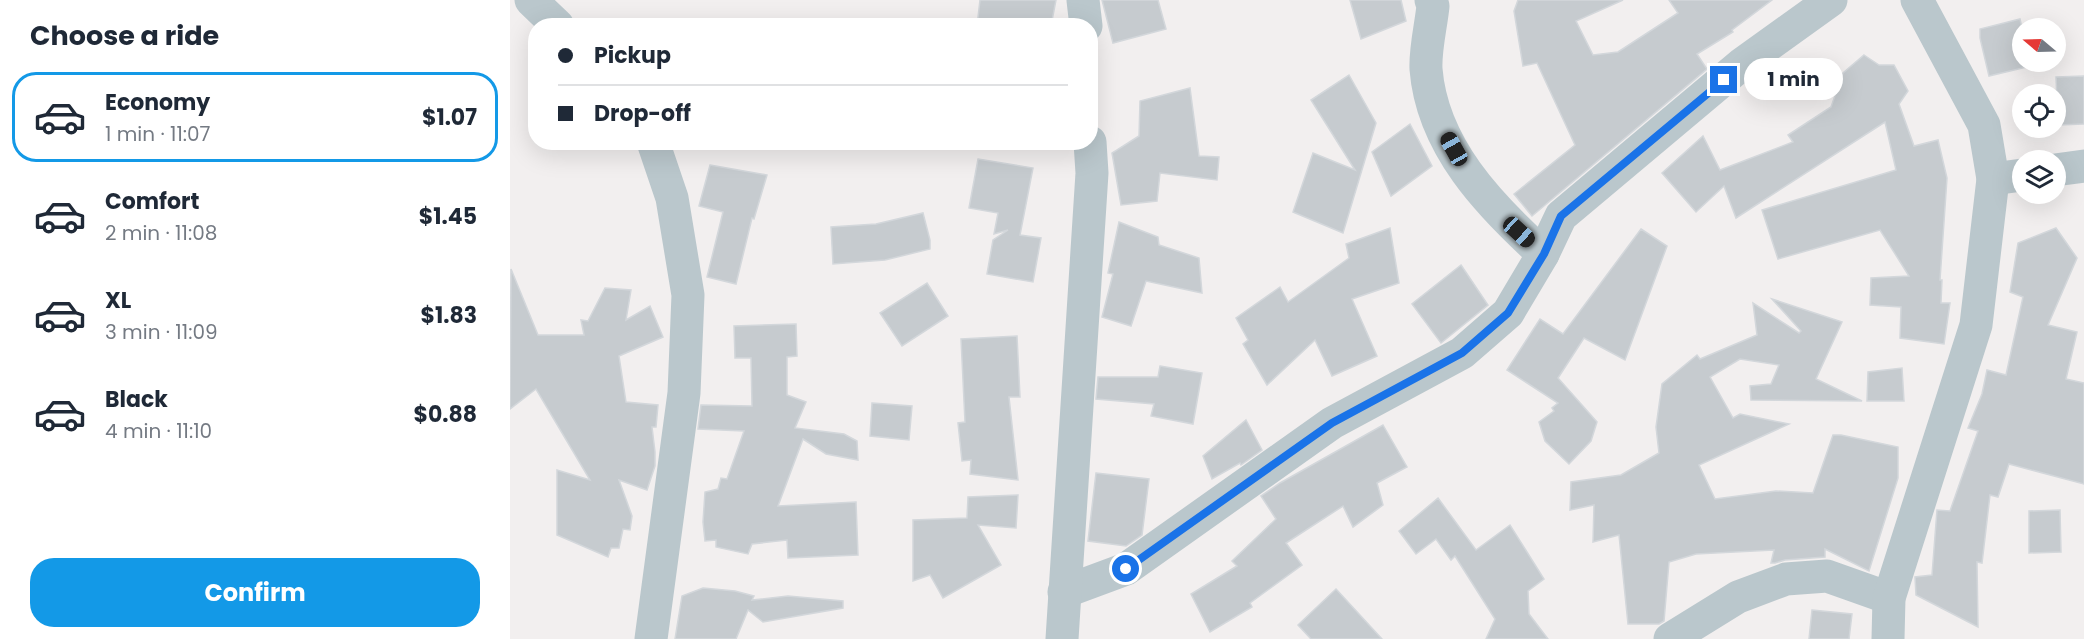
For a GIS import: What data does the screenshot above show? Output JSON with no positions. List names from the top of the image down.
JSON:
{
  "north": "left",
  "page": {
    "heading": "Choose a ride",
    "banner": ["Pickup", "Drop-off"],
    "bubble": "1 min",
    "list": [
      {
        "name": "Economy",
        "note": "1 min · 11:07",
        "value": "$1.07"
      },
      {
        "name": "Comfort",
        "note": "2 min · 11:08",
        "value": "$1.45"
      },
      {
        "name": "XL",
        "note": "3 min · 11:09",
        "value": "$1.83"
      },
      {
        "name": "Black",
        "note": "4 min · 11:10",
        "value": "$0.88"
      }
    ],
    "buttons": "Confirm"
  }
}
